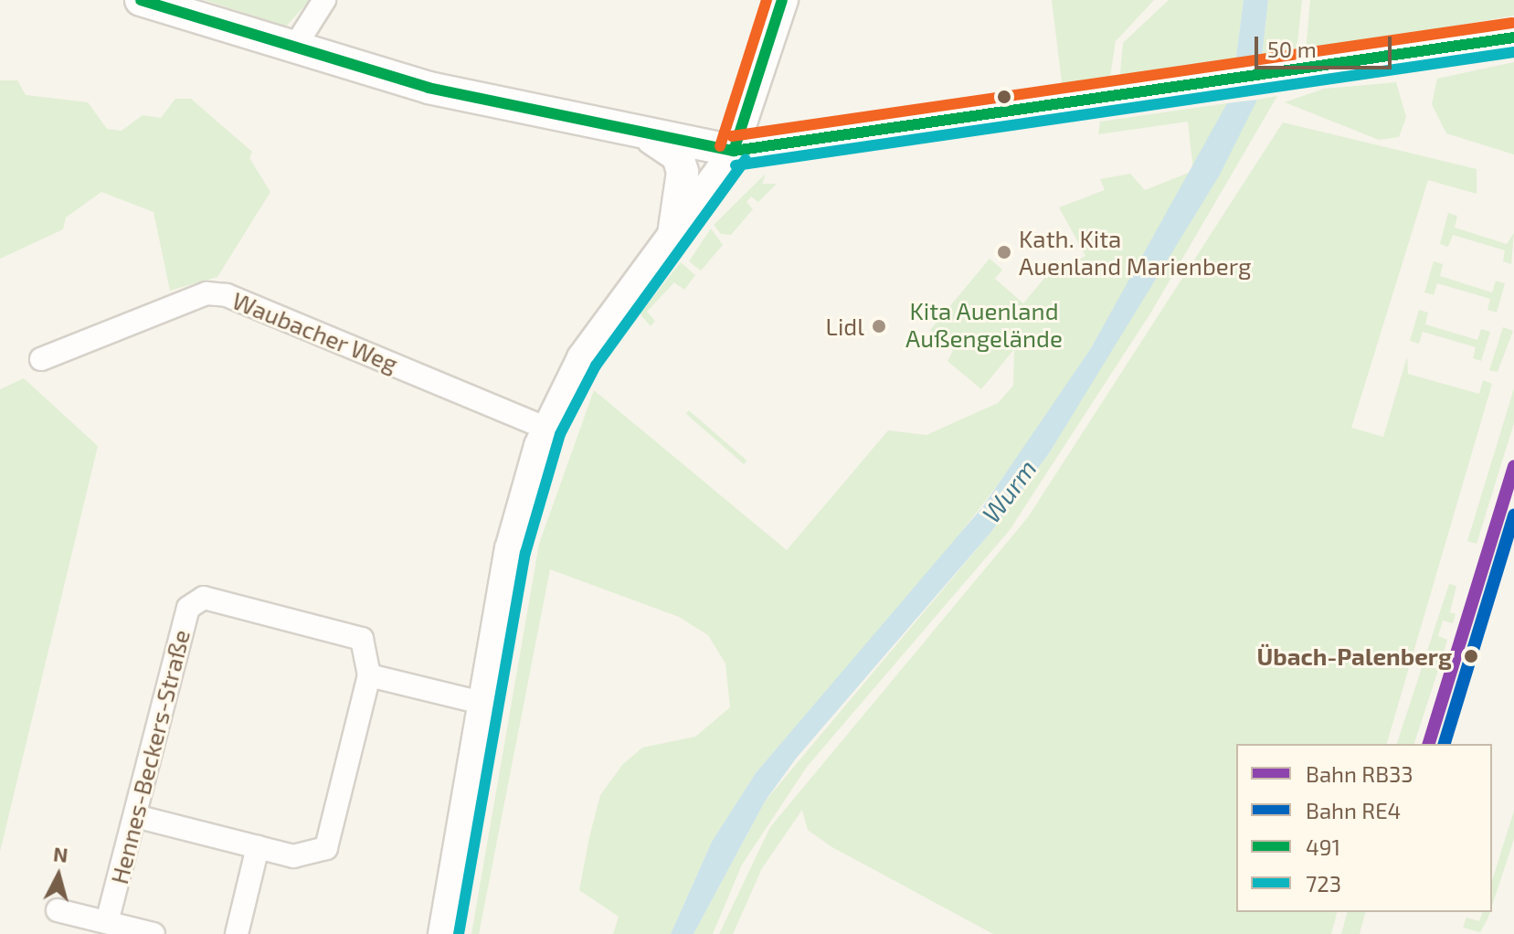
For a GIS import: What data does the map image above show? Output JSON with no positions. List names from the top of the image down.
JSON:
{
  "streets": {
    "street": ["Waubacher Weg", "Hennes-Beckers-Straße"]
  },
  "water": ["Wurm"],
  "parks": ["Kita Auenland Außengelände"],
  "places": ["Kath. Kita Auenland Marienberg", "Lidl", "Übach-Palenberg"],
  "lines": [
    "transit line 491",
    "transit line 723",
    "rail line RB33",
    "rail line RE4"
  ],
  "legend": [
    "Bahn RB33",
    "Bahn RE4",
    "491",
    "723"
  ],
  "scale_bar": "50 m",
  "north": "top"
}
